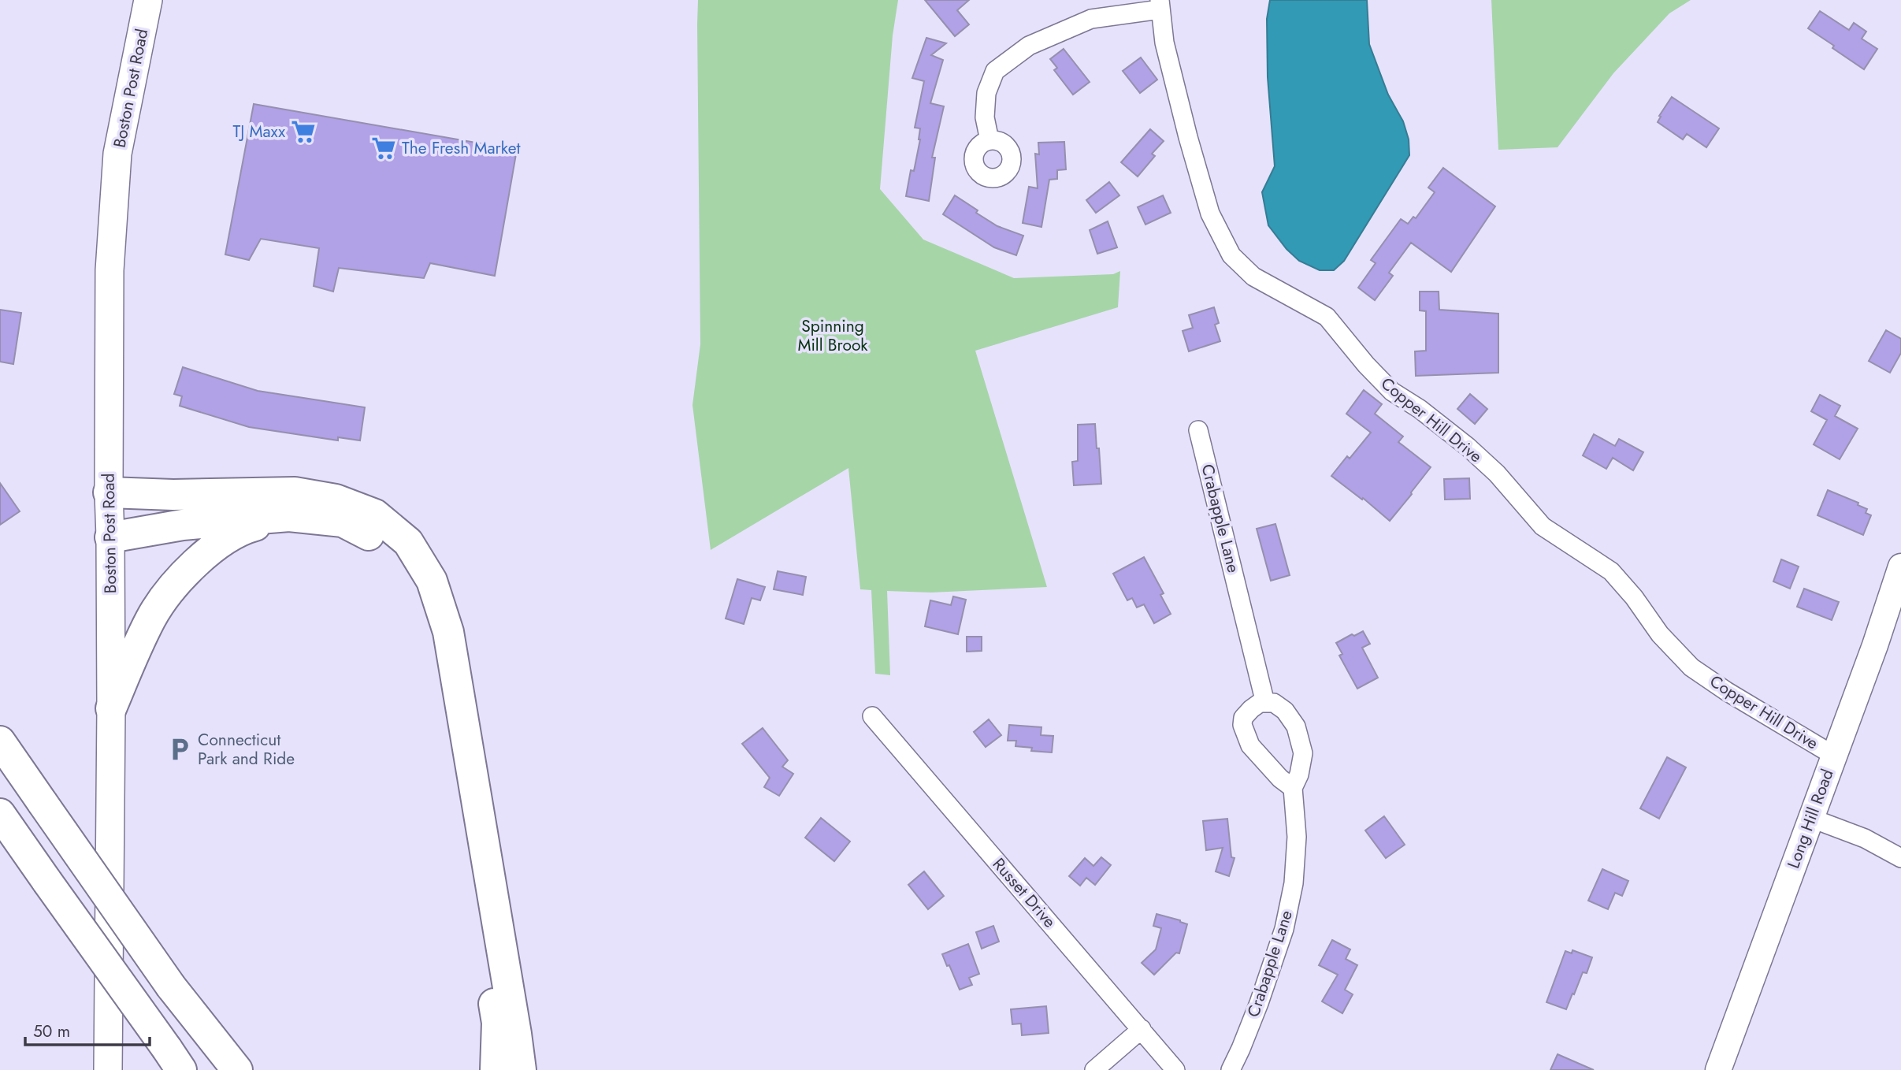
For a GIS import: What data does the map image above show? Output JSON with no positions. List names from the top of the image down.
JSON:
{
  "streets": {
    "main road": ["Boston Post Road"],
    "street": [
      "Copper Hill Drive",
      "Crabapple Lane",
      "Long Hill Road",
      "Russet Drive"
    ]
  },
  "crossings": [
    ["Copper Hill Drive", "Long Hill Road"]
  ],
  "parks": ["Spinning Mill Brook"],
  "places": {
    "supermarket": ["TJ Maxx", "The Fresh Market"],
    "parking": ["Connecticut Park and Ride"]
  },
  "scale_bar": "50 m"
}
